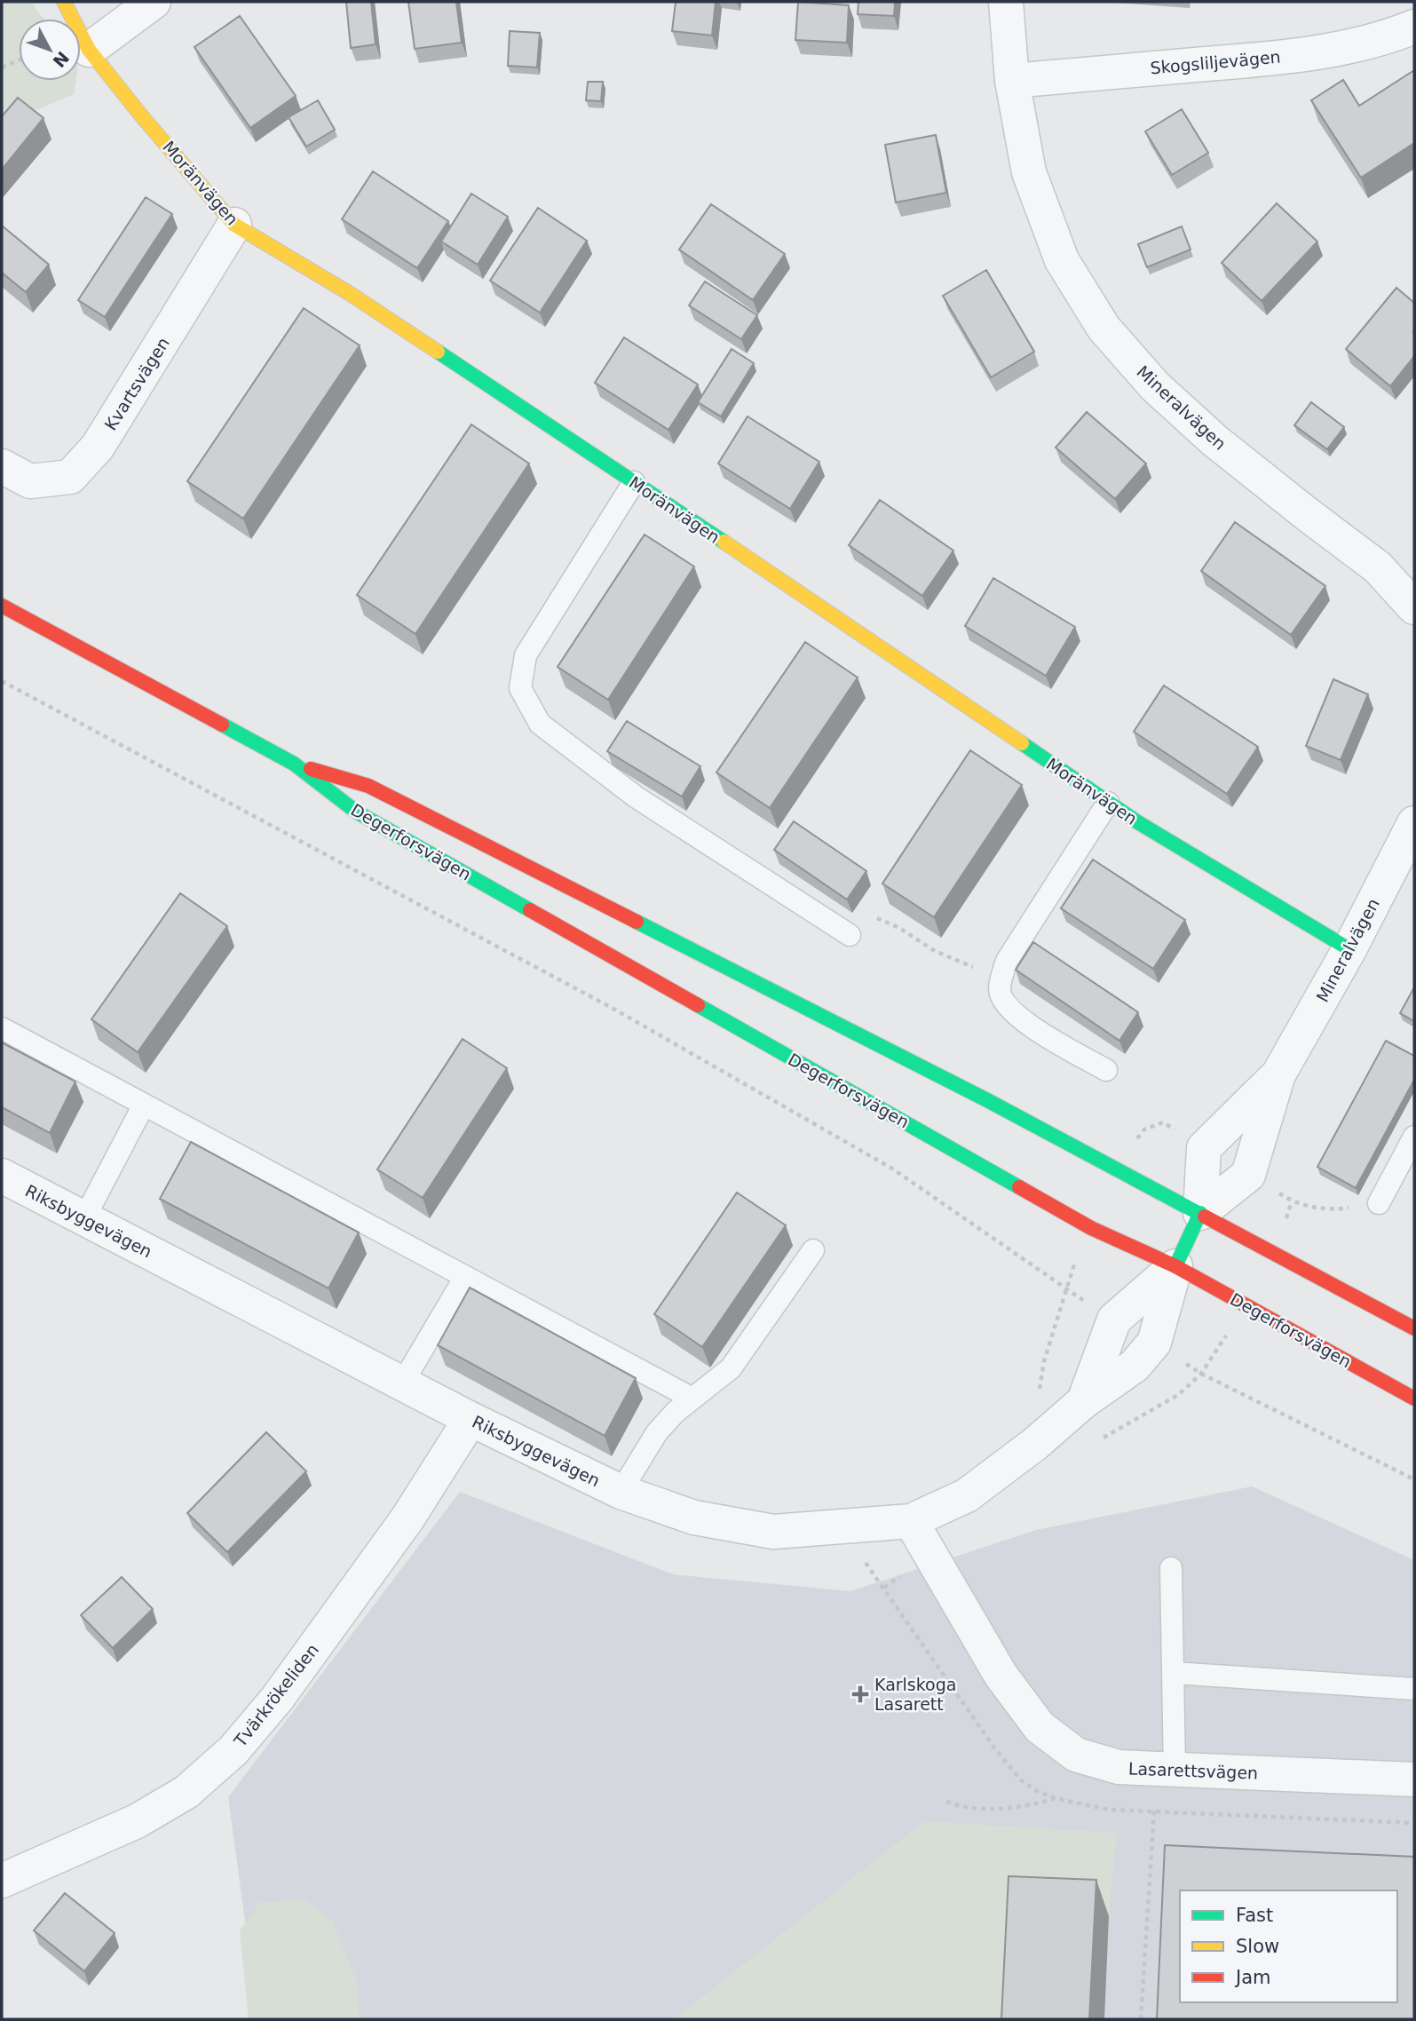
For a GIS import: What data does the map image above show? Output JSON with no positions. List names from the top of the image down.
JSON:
{
  "streets": {
    "main road": ["Moränvägen", "Degerforsvägen"],
    "street": [
      "Skogsliljevägen",
      "Kvartsvägen",
      "Mineralvägen",
      "Riksbyggevägen",
      "Tvärkrökeliden",
      "Lasarettsvägen"
    ]
  },
  "crossings": [
    ["Skogsliljevägen", "Mineralvägen"],
    ["Moränvägen", "Kvartsvägen"],
    ["Moränvägen", "Mineralvägen"],
    ["Mineralvägen", "Degerforsvägen"],
    ["Degerforsvägen", "Riksbyggevägen"],
    ["Riksbyggevägen", "Tvärkrökeliden"],
    ["Riksbyggevägen", "Lasarettsvägen"]
  ],
  "places": {
    "health": ["Karlskoga Lasarett"]
  },
  "legend": ["Fast", "Slow", "Jam"],
  "north": "bottom right"
}
